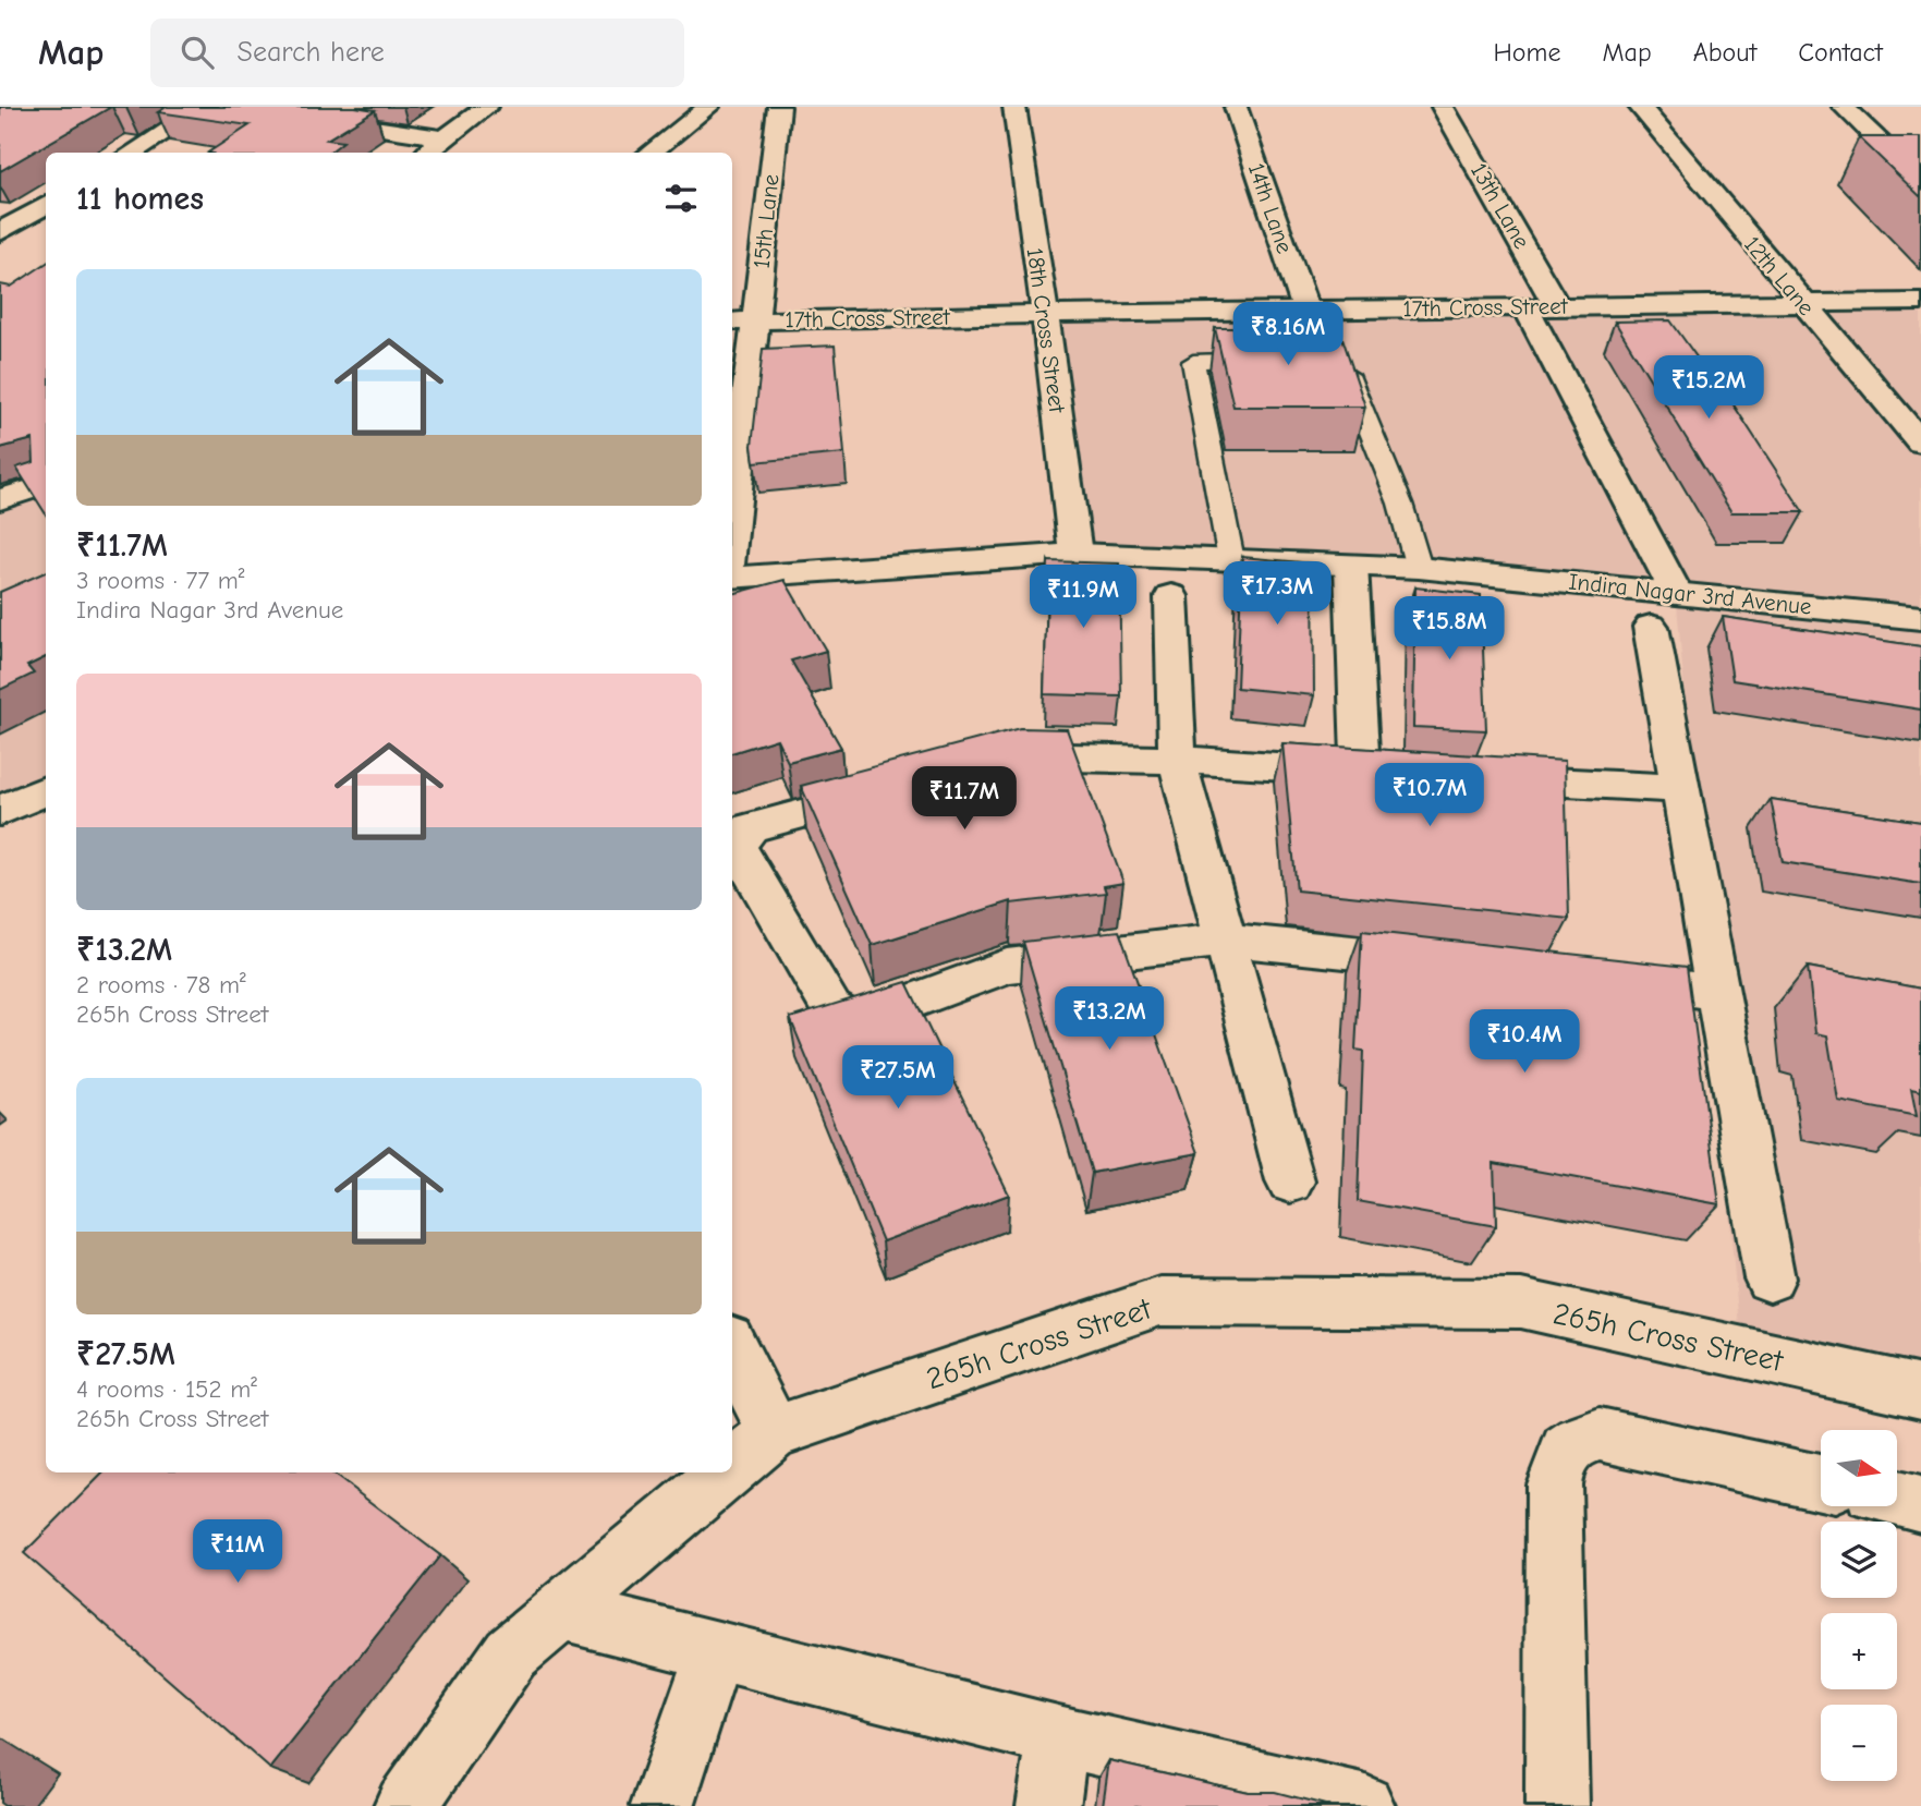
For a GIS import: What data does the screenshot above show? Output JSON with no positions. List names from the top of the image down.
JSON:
{
  "streets": {
    "street": [
      "13th Lane",
      "14th Lane",
      "15th Lane",
      "12th Lane",
      "17th Cross Street",
      "18th Cross Street",
      "Indira Nagar 3rd Avenue",
      "265h Cross Street"
    ]
  },
  "crossings": [
    ["13th Lane", "17th Cross Street"],
    ["14th Lane", "17th Cross Street"],
    ["15th Lane", "17th Cross Street"],
    ["12th Lane", "17th Cross Street"],
    ["17th Cross Street", "18th Cross Street"],
    ["18th Cross Street", "Indira Nagar 3rd Avenue"]
  ],
  "north": "right",
  "page": {
    "header": "Map",
    "search": "Search here",
    "nav": [
      "Home",
      "Map",
      "About",
      "Contact"
    ],
    "heading": "11 homes",
    "list": [
      {
        "name": "₹11.7M",
        "note": "3 rooms · 77 m² · Indira Nagar 3rd Avenue"
      },
      {
        "name": "₹13.2M",
        "note": "2 rooms · 78 m² · 265h Cross Street"
      },
      {
        "name": "₹27.5M",
        "note": "4 rooms · 152 m² · 265h Cross Street"
      }
    ],
    "price": [
      "₹8.16M",
      "₹15.2M",
      "₹17.3M",
      "₹11.9M",
      "₹15.8M",
      "₹10.7M",
      "₹11.7M",
      "₹13.2M",
      "₹10.4M",
      "₹27.5M",
      "₹11M"
    ],
    "map_buttons": ["+", "−"]
  }
}
